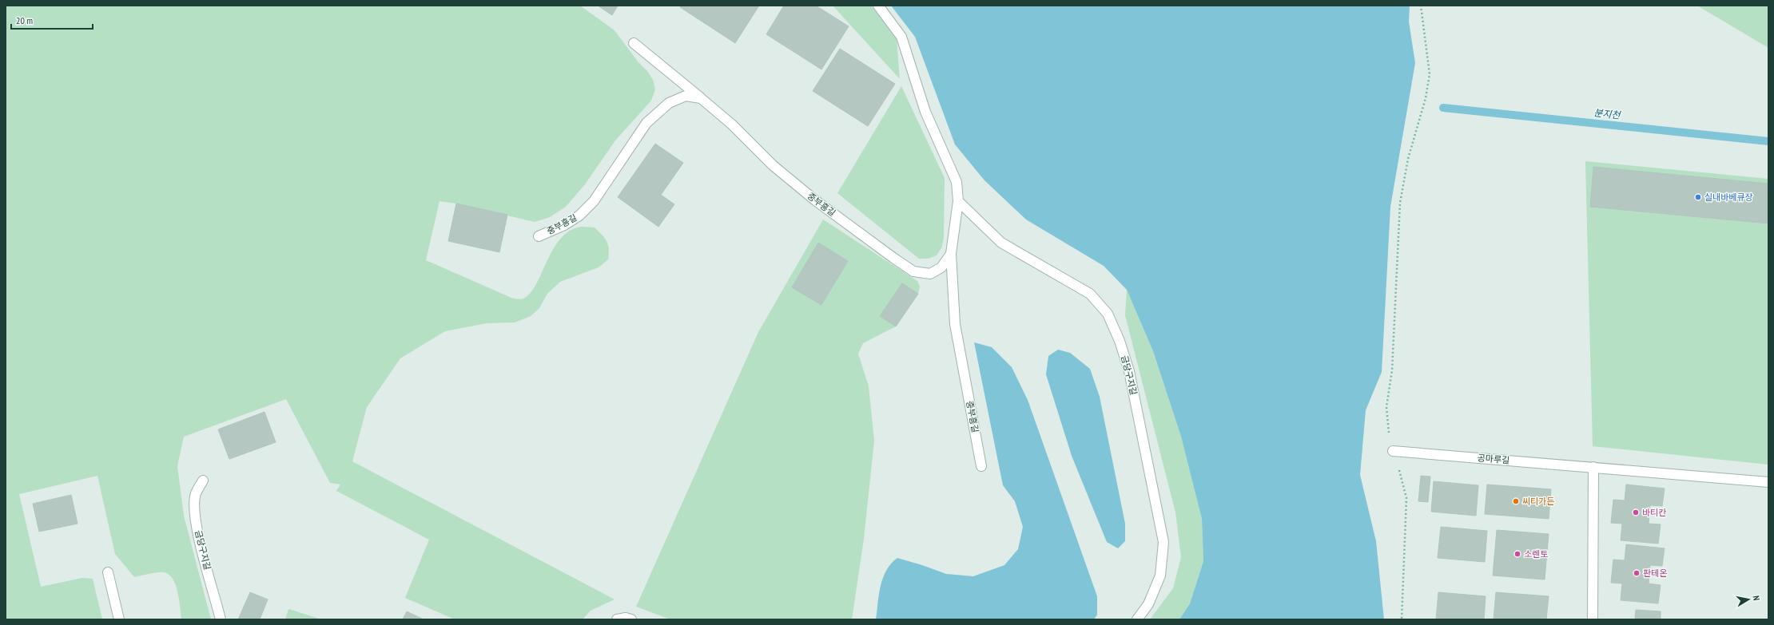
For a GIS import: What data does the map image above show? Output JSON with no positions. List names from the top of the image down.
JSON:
{
  "streets": {
    "street": ["중부흥길", "금당구지길", "공마루길"]
  },
  "crossings": [
    ["중부흥길", "금당구지길"]
  ],
  "water": ["분지천"],
  "places": [
    "실내바베큐장",
    "씨티가든",
    "바티칸",
    "소렌토",
    "판테온"
  ],
  "scale_bar": "20 m",
  "north": "right"
}
